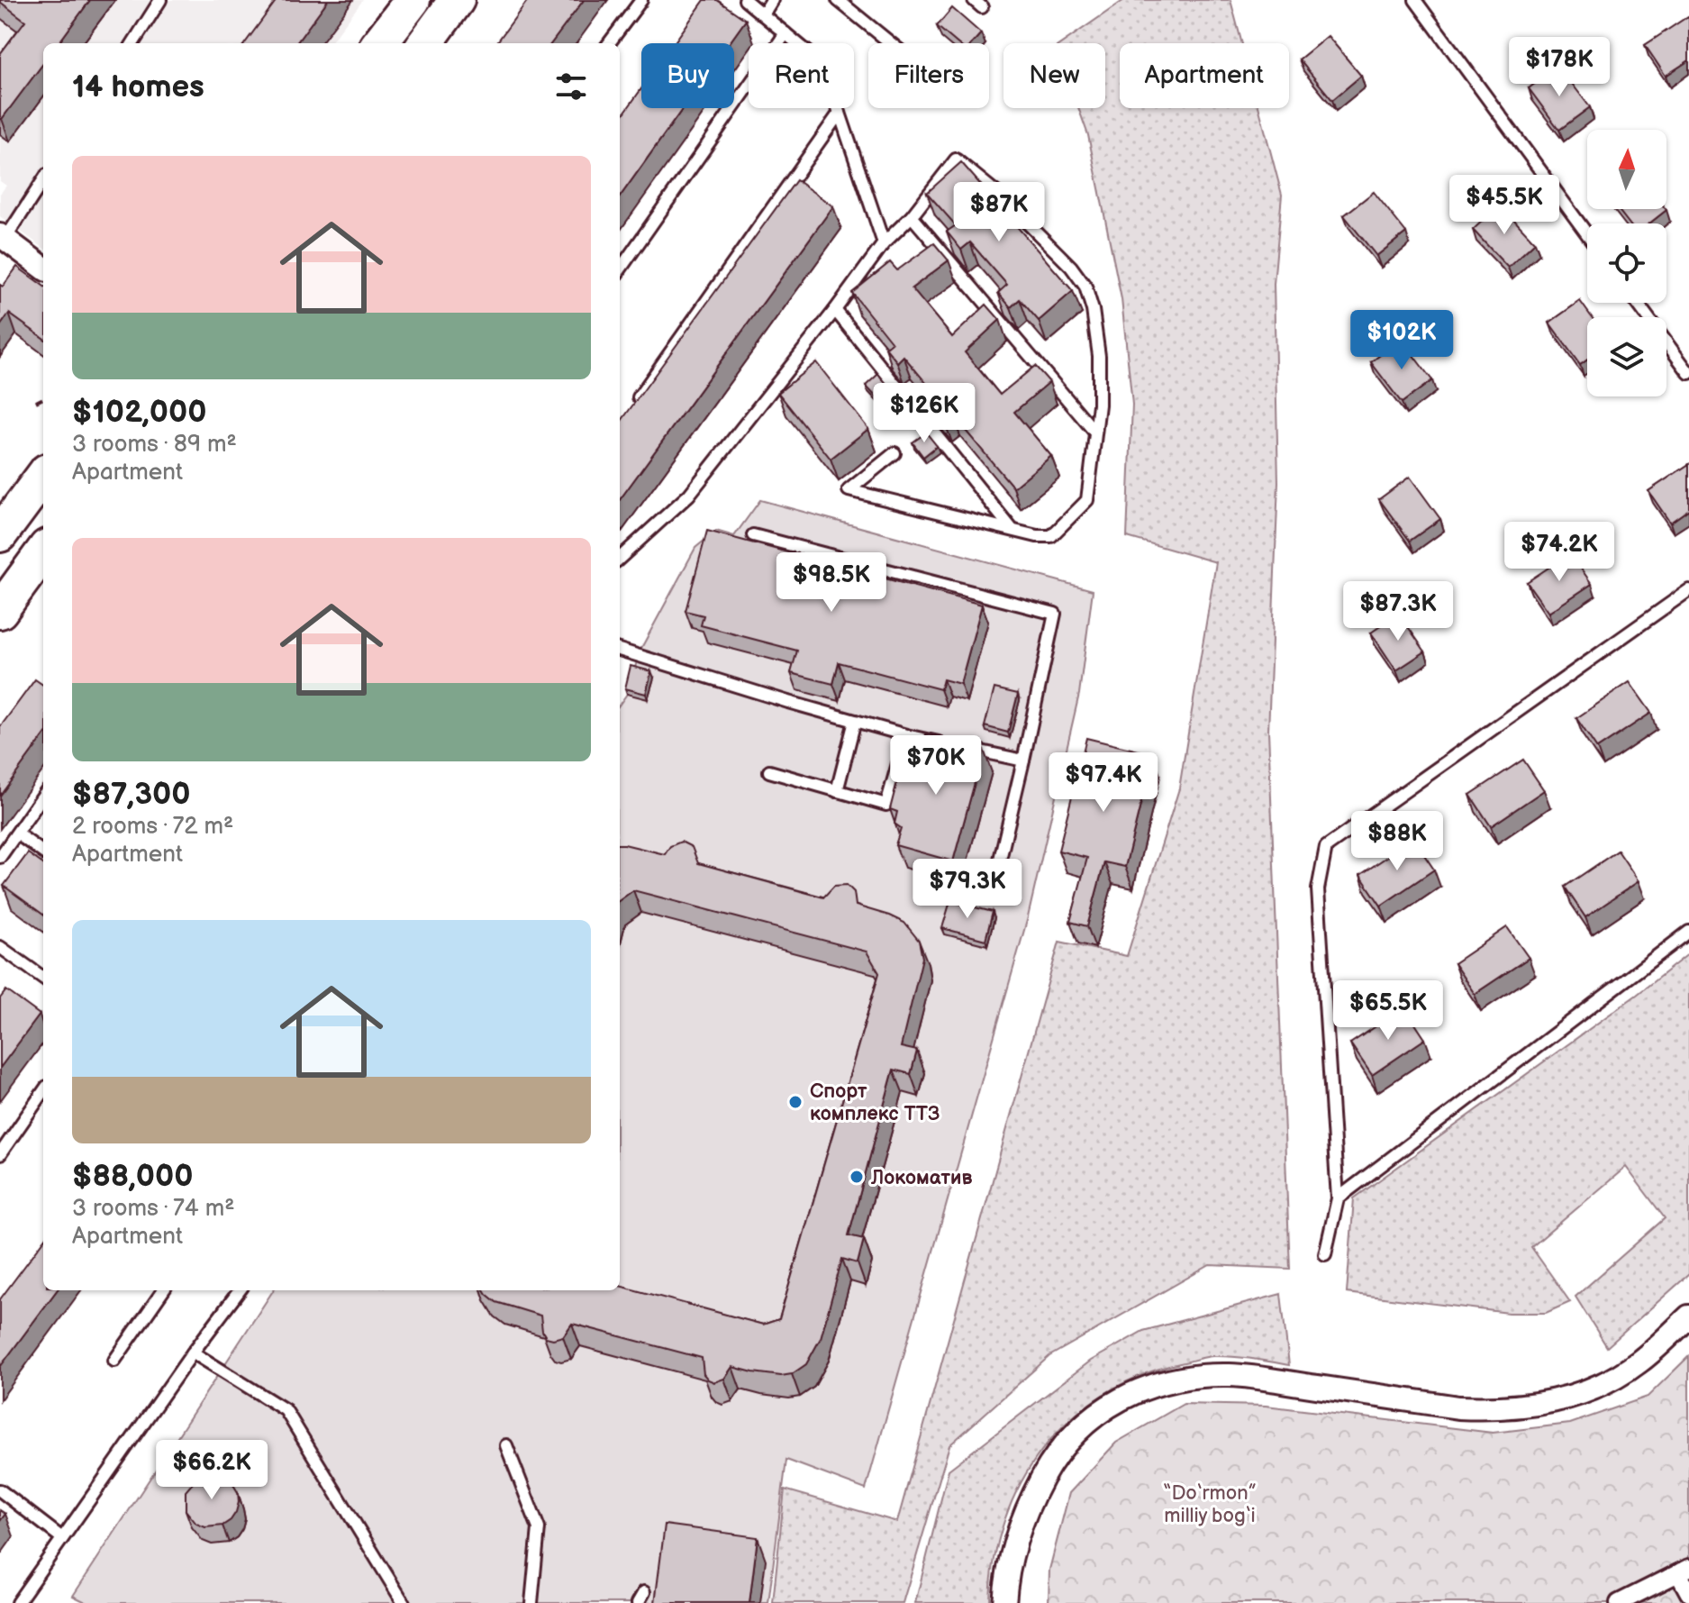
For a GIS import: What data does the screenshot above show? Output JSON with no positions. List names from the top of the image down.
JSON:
{
  "parks": ["“Do‘rmon” milliy bog‘i"],
  "places": ["Спорт комплекс ТТЗ", "Локоматив"],
  "north": "top",
  "page": {
    "price": [
      "$178K",
      "$45.5K",
      "$87K",
      "$102K",
      "$126K",
      "$74.2K",
      "$98.5K",
      "$87.3K",
      "$70K",
      "$97.4K",
      "$88K",
      "$79.3K",
      "$65.5K",
      "$66.2K"
    ],
    "chip": [
      "Buy",
      "Rent",
      "Filters",
      "New",
      "Apartment"
    ],
    "heading": "14 homes",
    "list": [
      {
        "name": "$102,000",
        "note": "3 rooms · 89 m² · Apartment"
      },
      {
        "name": "$87,300",
        "note": "2 rooms · 72 m² · Apartment"
      },
      {
        "name": "$88,000",
        "note": "3 rooms · 74 m² · Apartment"
      }
    ]
  }
}
